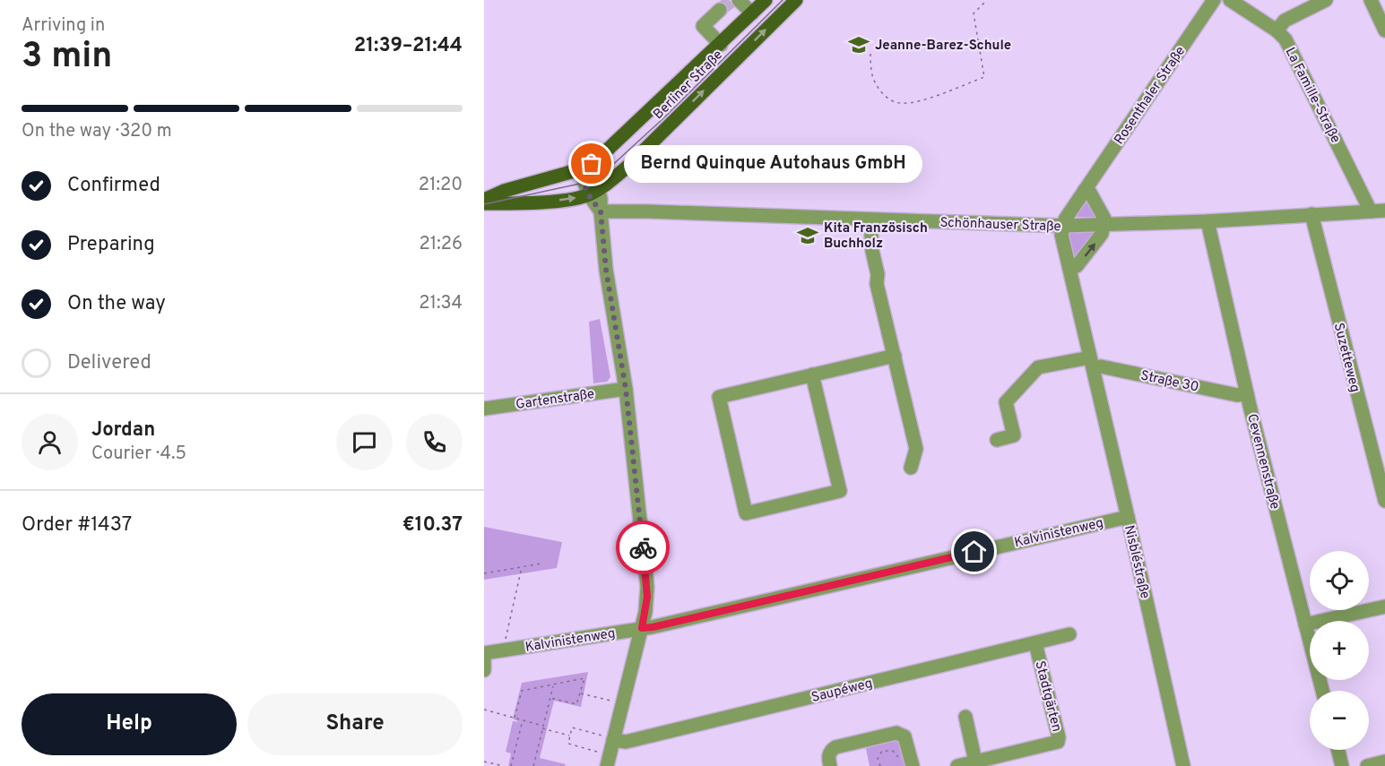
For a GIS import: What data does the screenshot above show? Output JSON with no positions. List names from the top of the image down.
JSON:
{
  "streets": {
    "main road": ["Berliner Straße"],
    "street": [
      "Rosenthaler Straße",
      "La Famille-Straße",
      "Schönhauser Straße",
      "Suzetteweg",
      "Straße 30",
      "Gartenstraße",
      "Cevennenstraße",
      "Kalvinistenweg",
      "Nisbléstraße",
      "Saupéweg",
      "Stadtgärten"
    ]
  },
  "crossings": [
    ["Rosenthaler Straße", "Schönhauser Straße"],
    ["Rosenthaler Straße", "Nisbléstraße"],
    ["La Famille-Straße", "Schönhauser Straße"],
    ["Schönhauser Straße", "Suzetteweg"],
    ["Schönhauser Straße", "Cevennenstraße"],
    ["Schönhauser Straße", "Nisbléstraße"],
    ["Straße 30", "Cevennenstraße"],
    ["Straße 30", "Nisbléstraße"],
    ["Kalvinistenweg", "Nisbléstraße"],
    ["Saupéweg", "Stadtgärten"]
  ],
  "places": {
    "school or university": ["Jeanne-Barez-Schule", "Kita Französisch Buchholz"],
    "other": ["Bernd Quinque Autohaus GmbH"]
  },
  "page": {
    "heading": ["3 min", "Arriving in", "21:39–21:44"],
    "panel": [
      "Jordan",
      "Courier · 4.5",
      "Order #1437",
      "€10.37"
    ],
    "bar": "On the way · 320 m",
    "bubble": "Bernd Quinque Autohaus GmbH",
    "list": [
      ["Confirmed", "21:20"],
      ["Preparing", "21:26"],
      ["On the way", "21:34"],
      "Delivered"
    ],
    "map_buttons": ["+", "−"],
    "buttons": ["Help", "Share"]
  }
}
